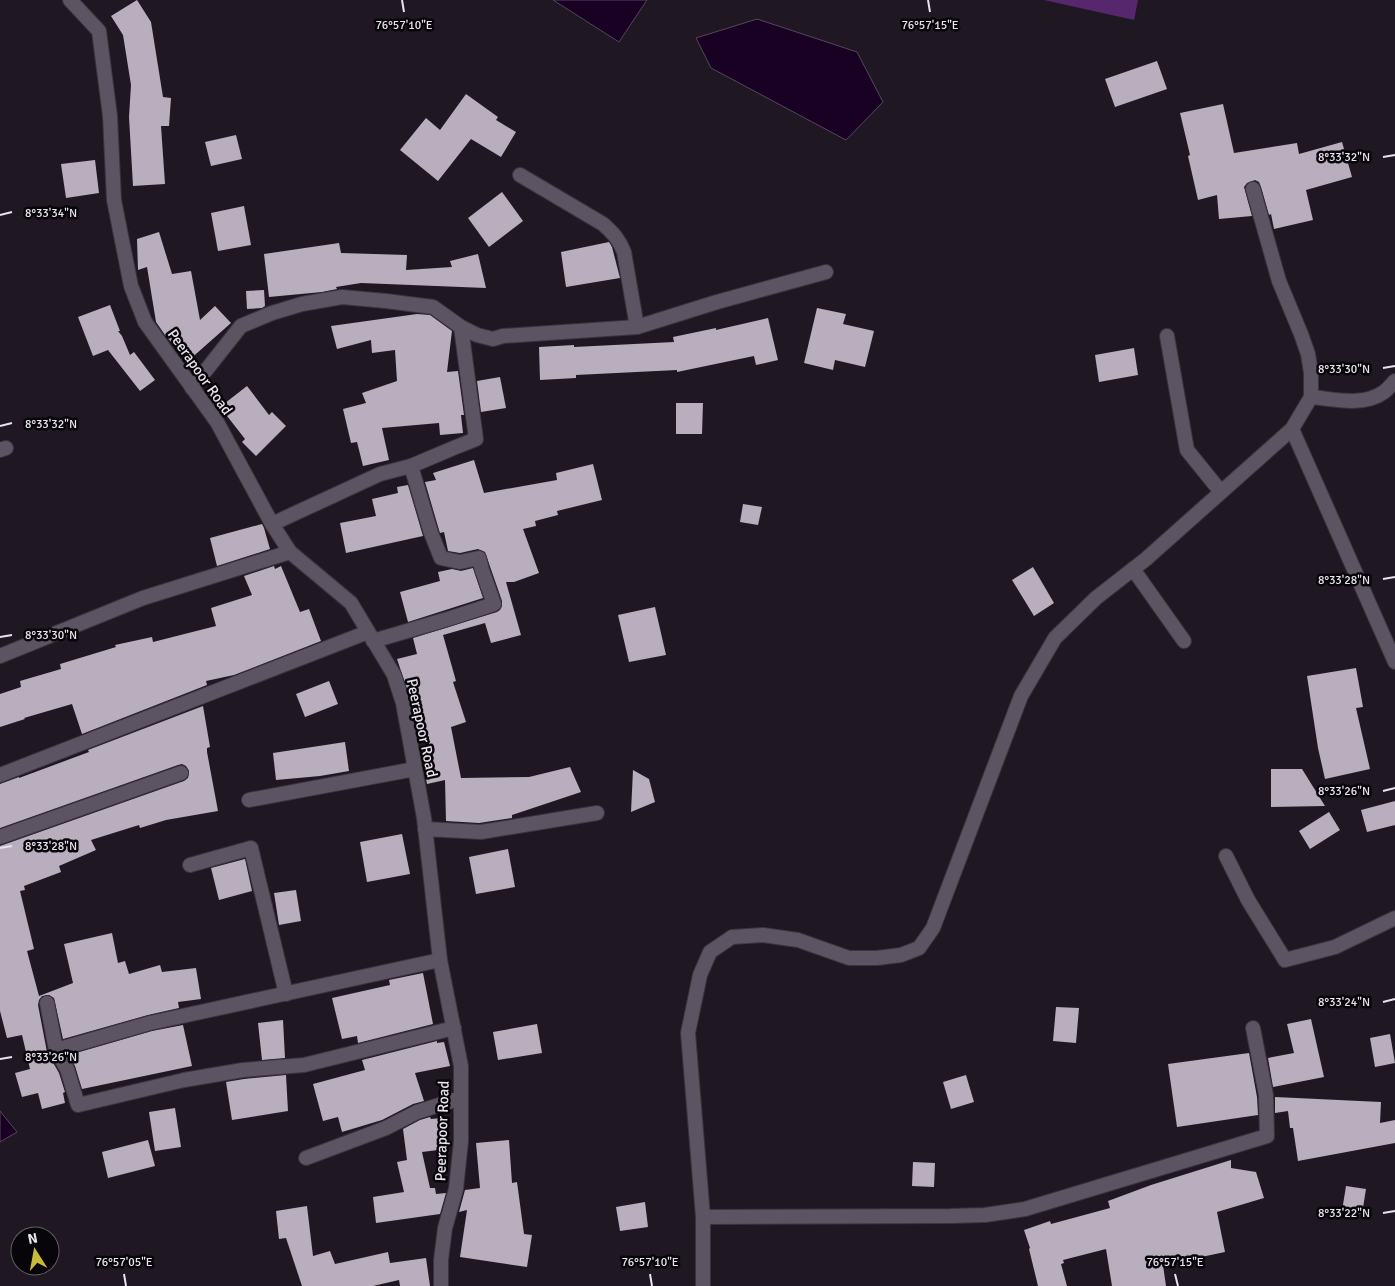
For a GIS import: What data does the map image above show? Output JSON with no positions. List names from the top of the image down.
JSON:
{
  "streets": {
    "street": ["Peerapoor Road"]
  },
  "north": "top",
  "coordinates": [
    "76°57'10\"E",
    "76°57'15\"E",
    "8°33'32\"N",
    "8°33'34\"N",
    "8°33'30\"N",
    "8°33'28\"N",
    "8°33'26\"N",
    "8°33'24\"N",
    "8°33'22\"N",
    "76°57'05\"E"
  ]
}
